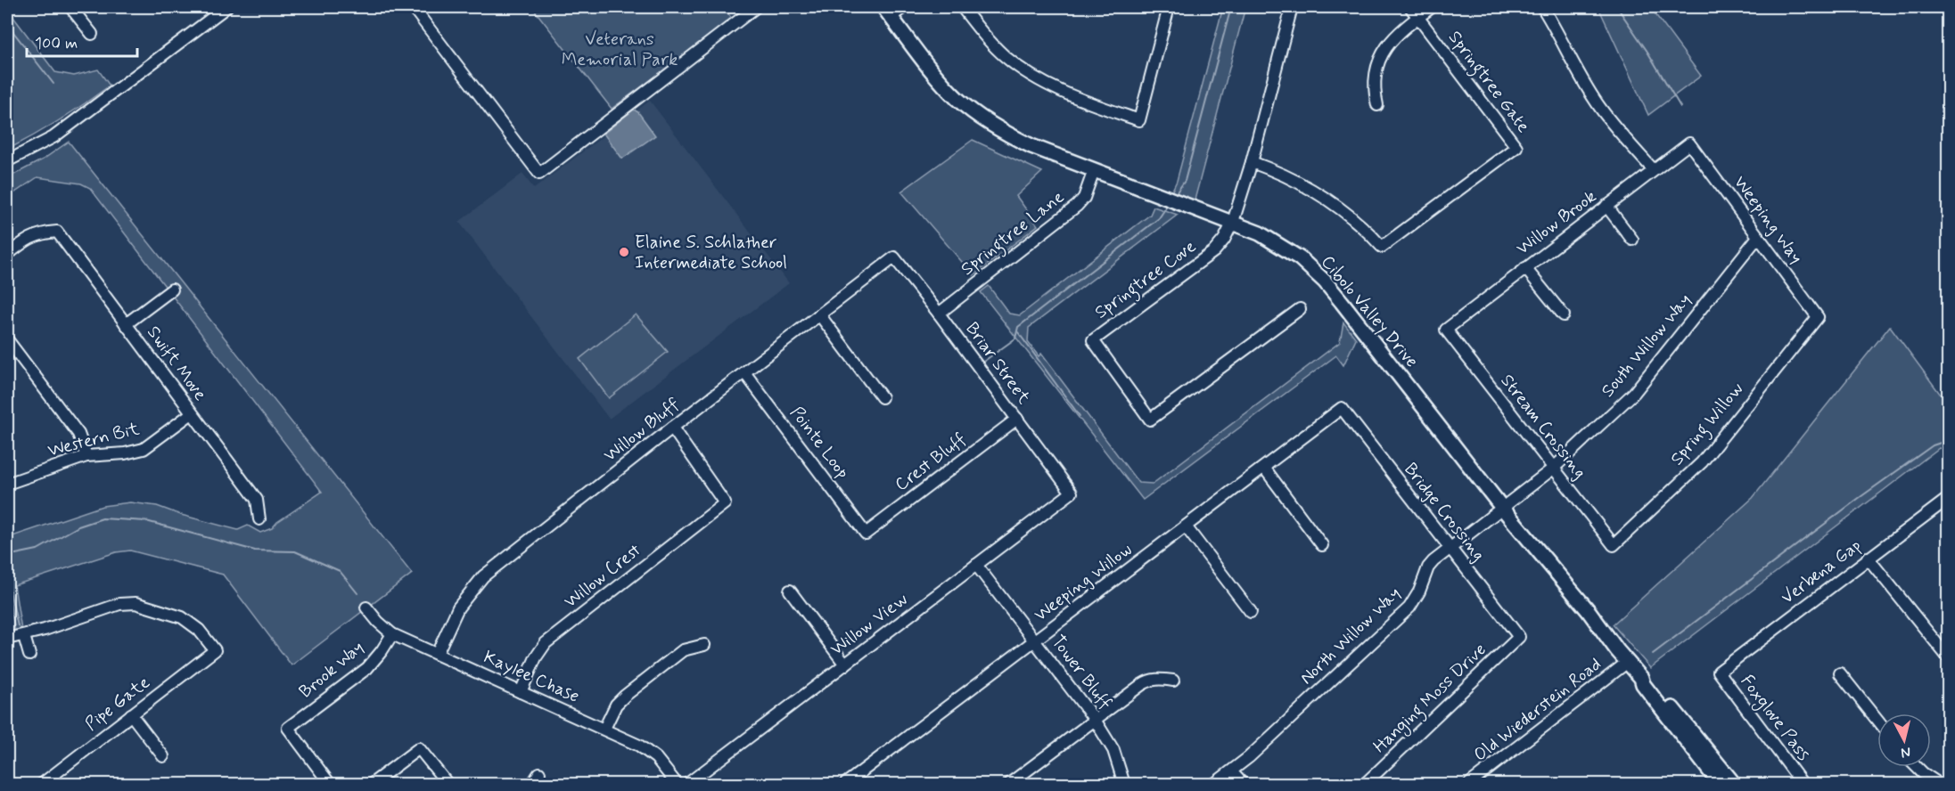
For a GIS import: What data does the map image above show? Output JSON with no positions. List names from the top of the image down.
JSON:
{
  "streets": {
    "main road": ["Cibolo Valley Drive"],
    "street": [
      "Springtree Gate",
      "Weeping Way",
      "Willow Brook",
      "Springtree Lane",
      "Springtree Cove",
      "South Willow Way",
      "Swift Move",
      "Briar Street",
      "Spring Willow",
      "Stream Crossing",
      "Willow Bluff",
      "Western Bit",
      "Pointe Loop",
      "Crest Bluff",
      "Bridge Crossing",
      "Verbena Gap",
      "Willow Crest",
      "Weeping Willow",
      "Willow View",
      "North Willow Way",
      "Brook Way",
      "Tower Bluff",
      "Kaylee Chase",
      "Hanging Moss Drive",
      "Pipe Gate",
      "Old Wiederstein Road",
      "Foxglove Pass"
    ]
  },
  "crossings": [
    ["Springtree Gate", "Springtree Cove"],
    ["Weeping Way", "Willow Brook"],
    ["Weeping Way", "South Willow Way"],
    ["Weeping Way", "Spring Willow"],
    ["Willow Brook", "Stream Crossing"],
    ["Springtree Lane", "Cibolo Valley Drive"],
    ["Springtree Lane", "Briar Street"],
    ["Springtree Cove", "Cibolo Valley Drive"],
    ["Cibolo Valley Drive", "South Willow Way"],
    ["Cibolo Valley Drive", "North Willow Way"],
    ["Cibolo Valley Drive", "Old Wiederstein Road"],
    ["South Willow Way", "Stream Crossing"],
    ["South Willow Way", "North Willow Way"],
    ["Swift Move", "Western Bit"],
    ["Briar Street", "Willow Bluff"],
    ["Briar Street", "Crest Bluff"],
    ["Briar Street", "Willow View"],
    ["Spring Willow", "Stream Crossing"],
    ["Willow Bluff", "Pointe Loop"],
    ["Willow Bluff", "Willow Crest"],
    ["Willow Bluff", "Kaylee Chase"],
    ["Pointe Loop", "Crest Bluff"],
    ["Bridge Crossing", "Weeping Willow"],
    ["Bridge Crossing", "North Willow Way"],
    ["Bridge Crossing", "Hanging Moss Drive"],
    ["Verbena Gap", "Foxglove Pass"],
    ["Willow Crest", "Kaylee Chase"],
    ["Weeping Willow", "Tower Bluff"],
    ["Willow View", "Tower Bluff"],
    ["Brook Way", "Kaylee Chase"]
  ],
  "parks": ["Veterans Memorial Park"],
  "places": ["Elaine S. Schlather Intermediate School"],
  "scale_bar": "100 m",
  "north": "bottom"
}
